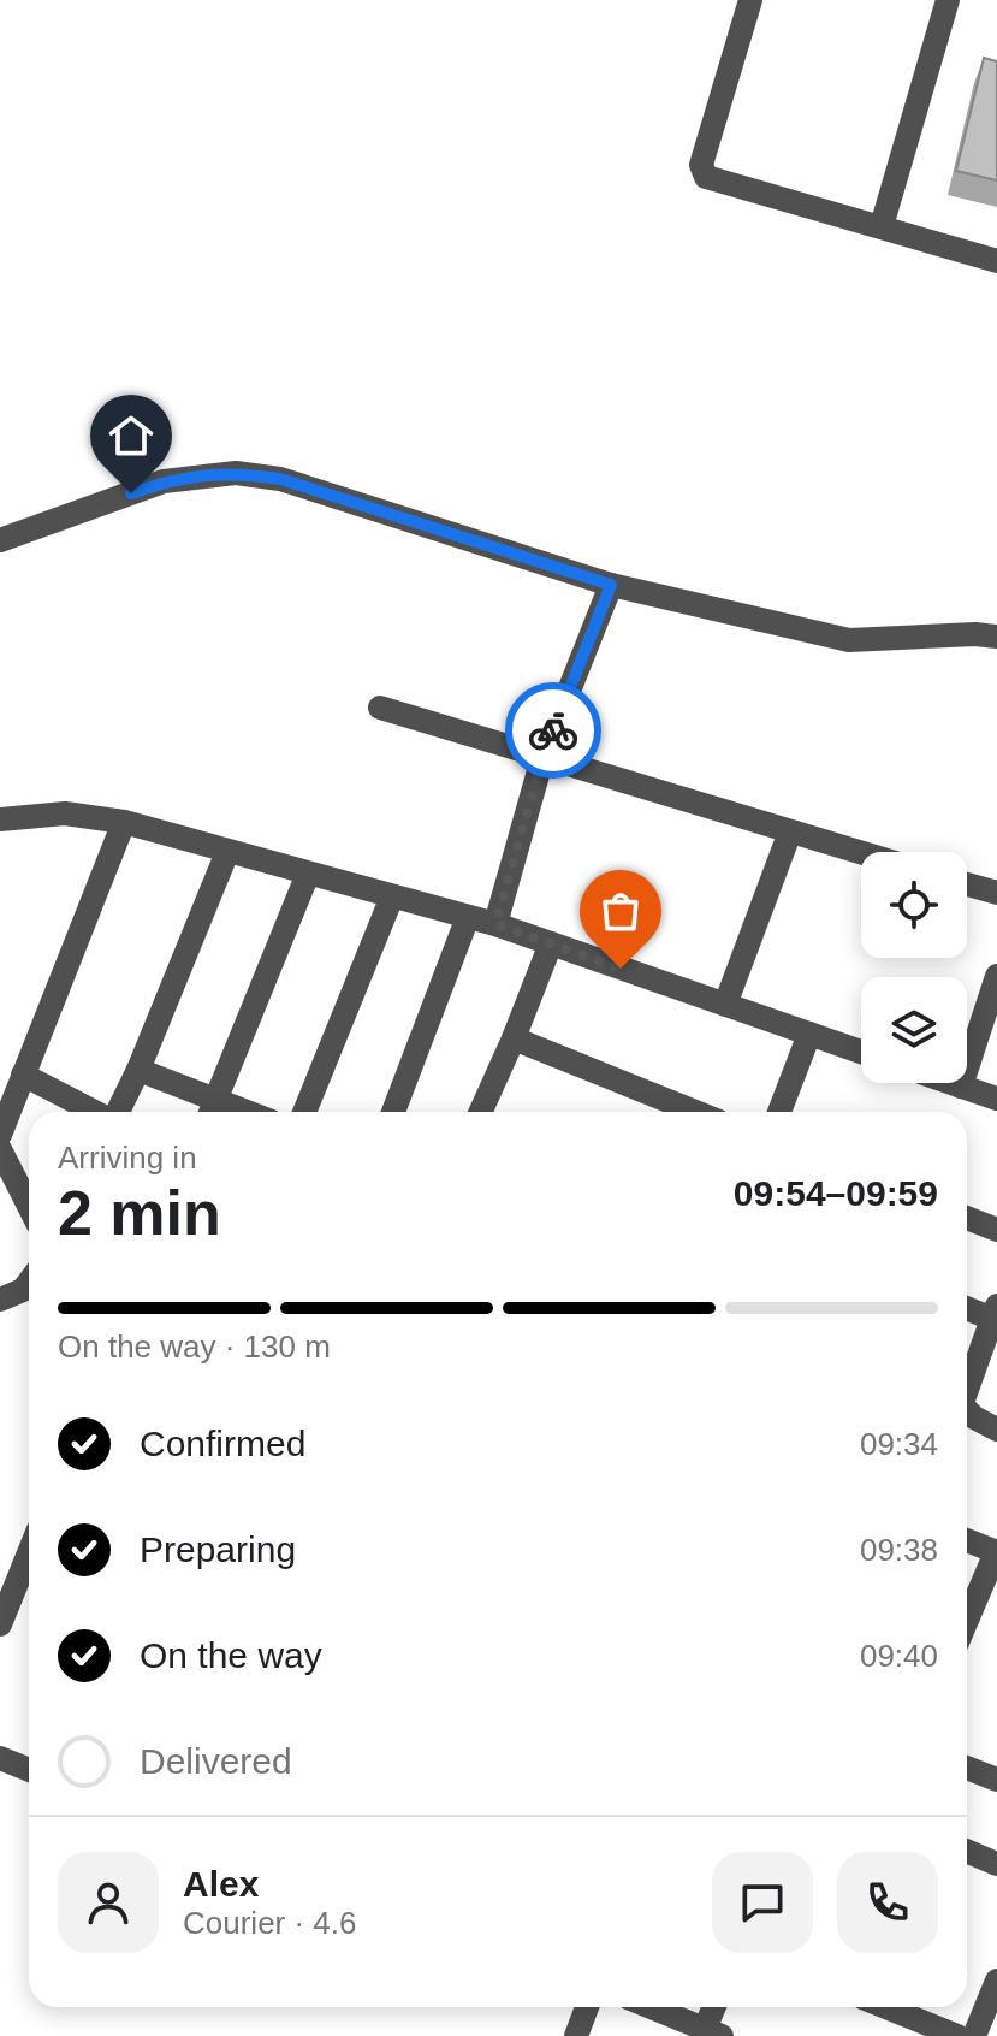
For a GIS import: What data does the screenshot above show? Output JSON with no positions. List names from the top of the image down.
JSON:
{
  "page": {
    "heading": ["2 min", "Arriving in", "09:54–09:59"],
    "panel": ["Alex", "Courier · 4.6"],
    "bar": "On the way · 130 m",
    "list": [
      ["Confirmed", "09:34"],
      ["Preparing", "09:38"],
      ["On the way", "09:40"],
      "Delivered"
    ]
  }
}
